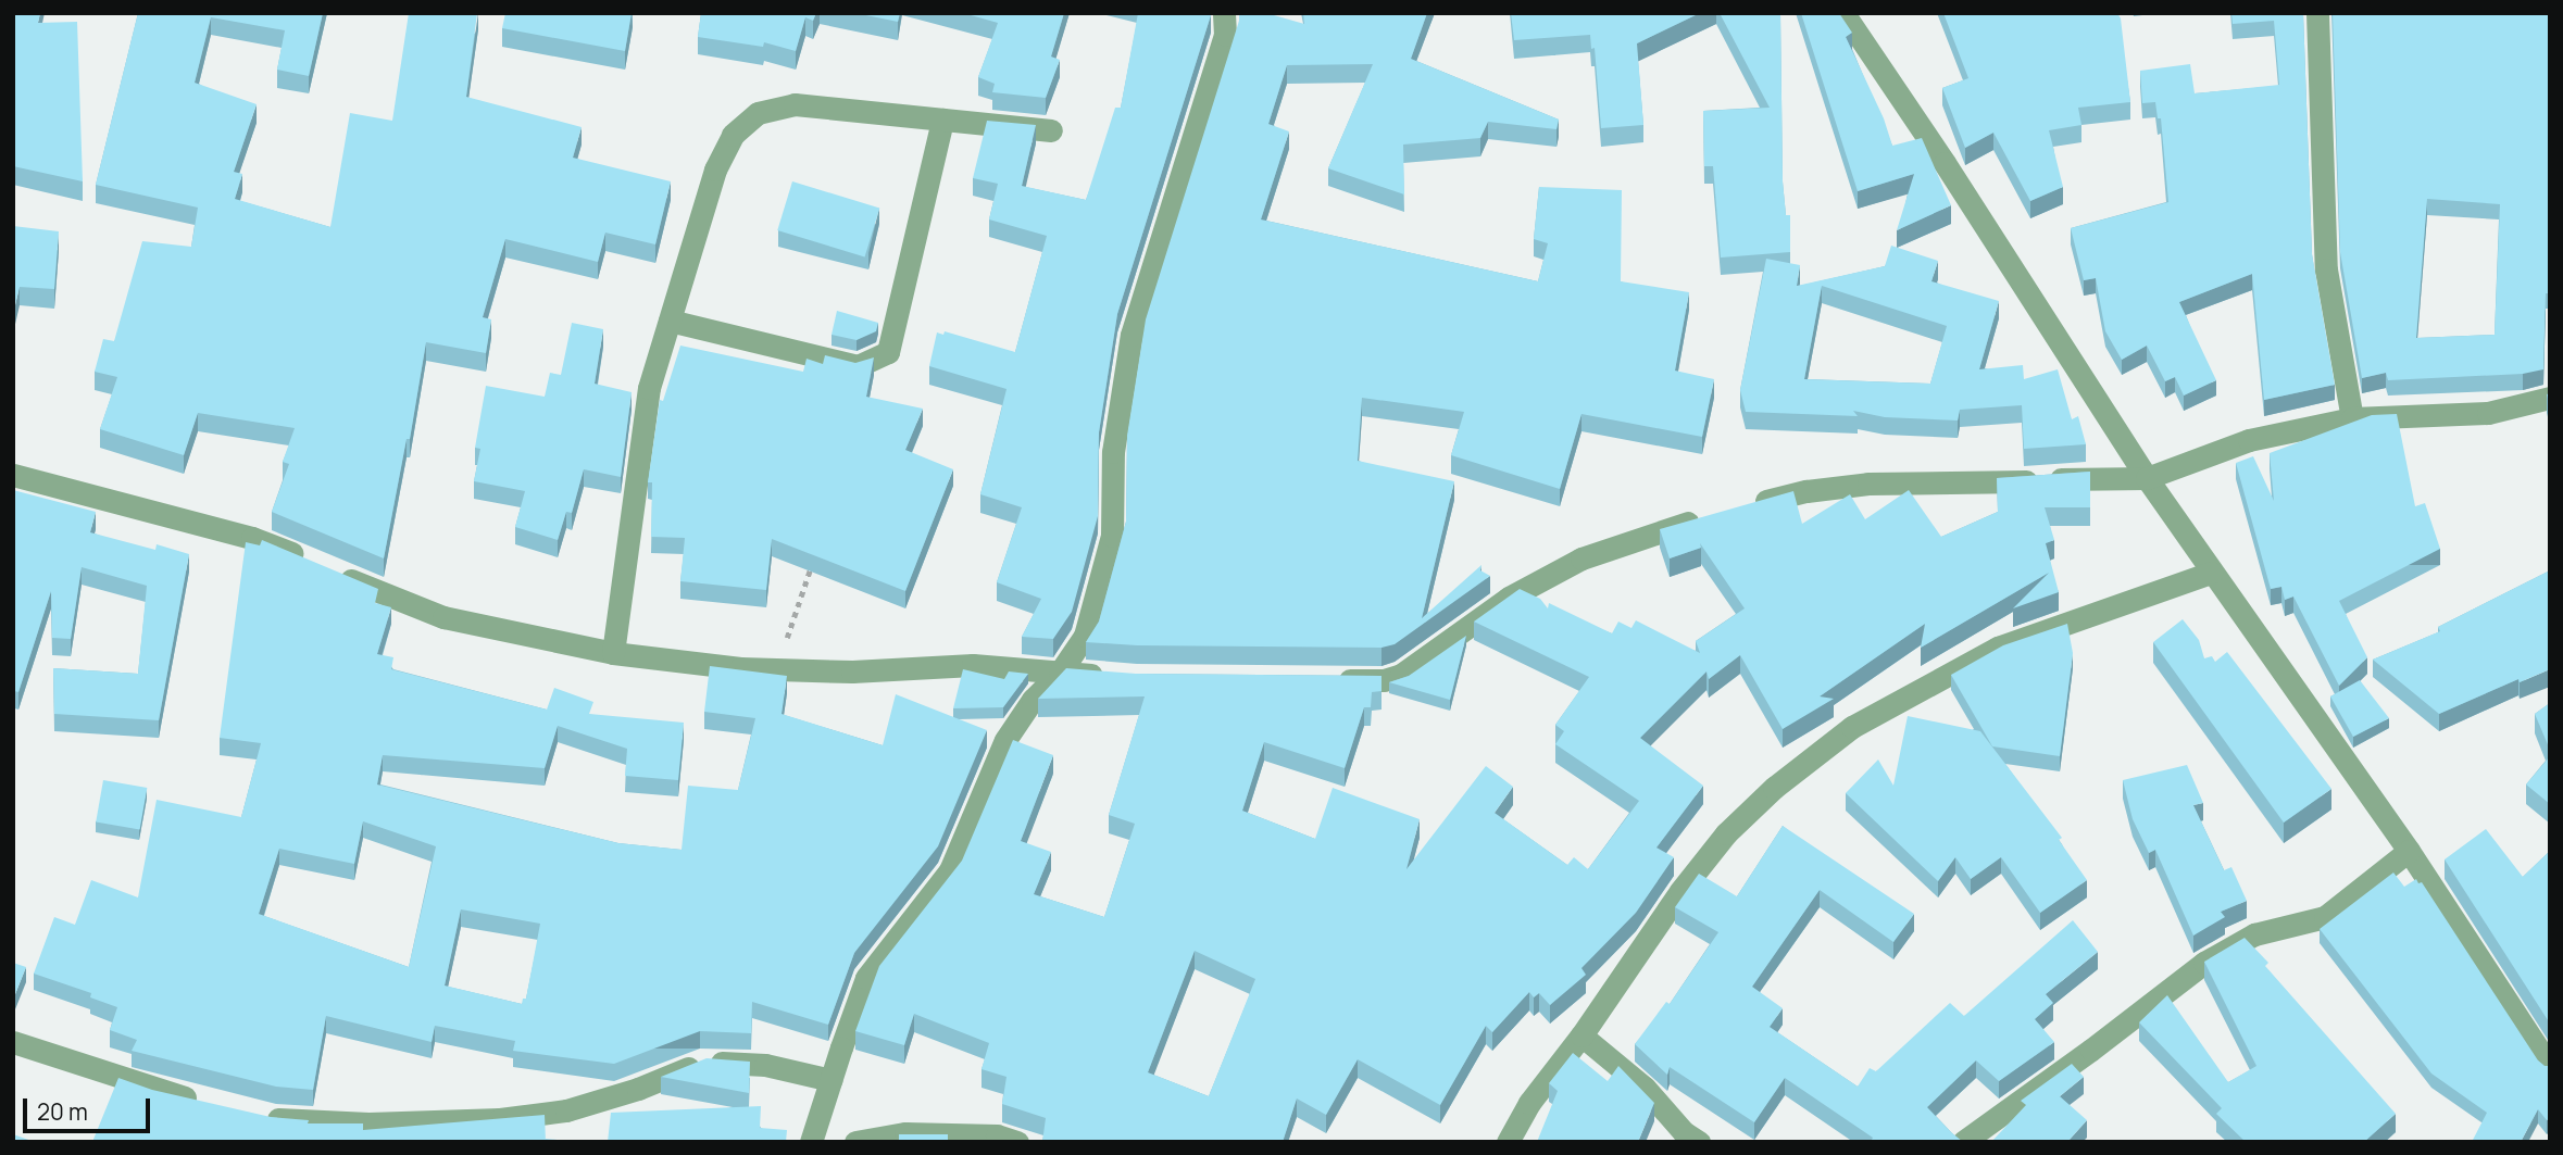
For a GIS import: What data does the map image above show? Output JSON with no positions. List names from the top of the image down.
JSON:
{
  "scale_bar": "20 m"
}
